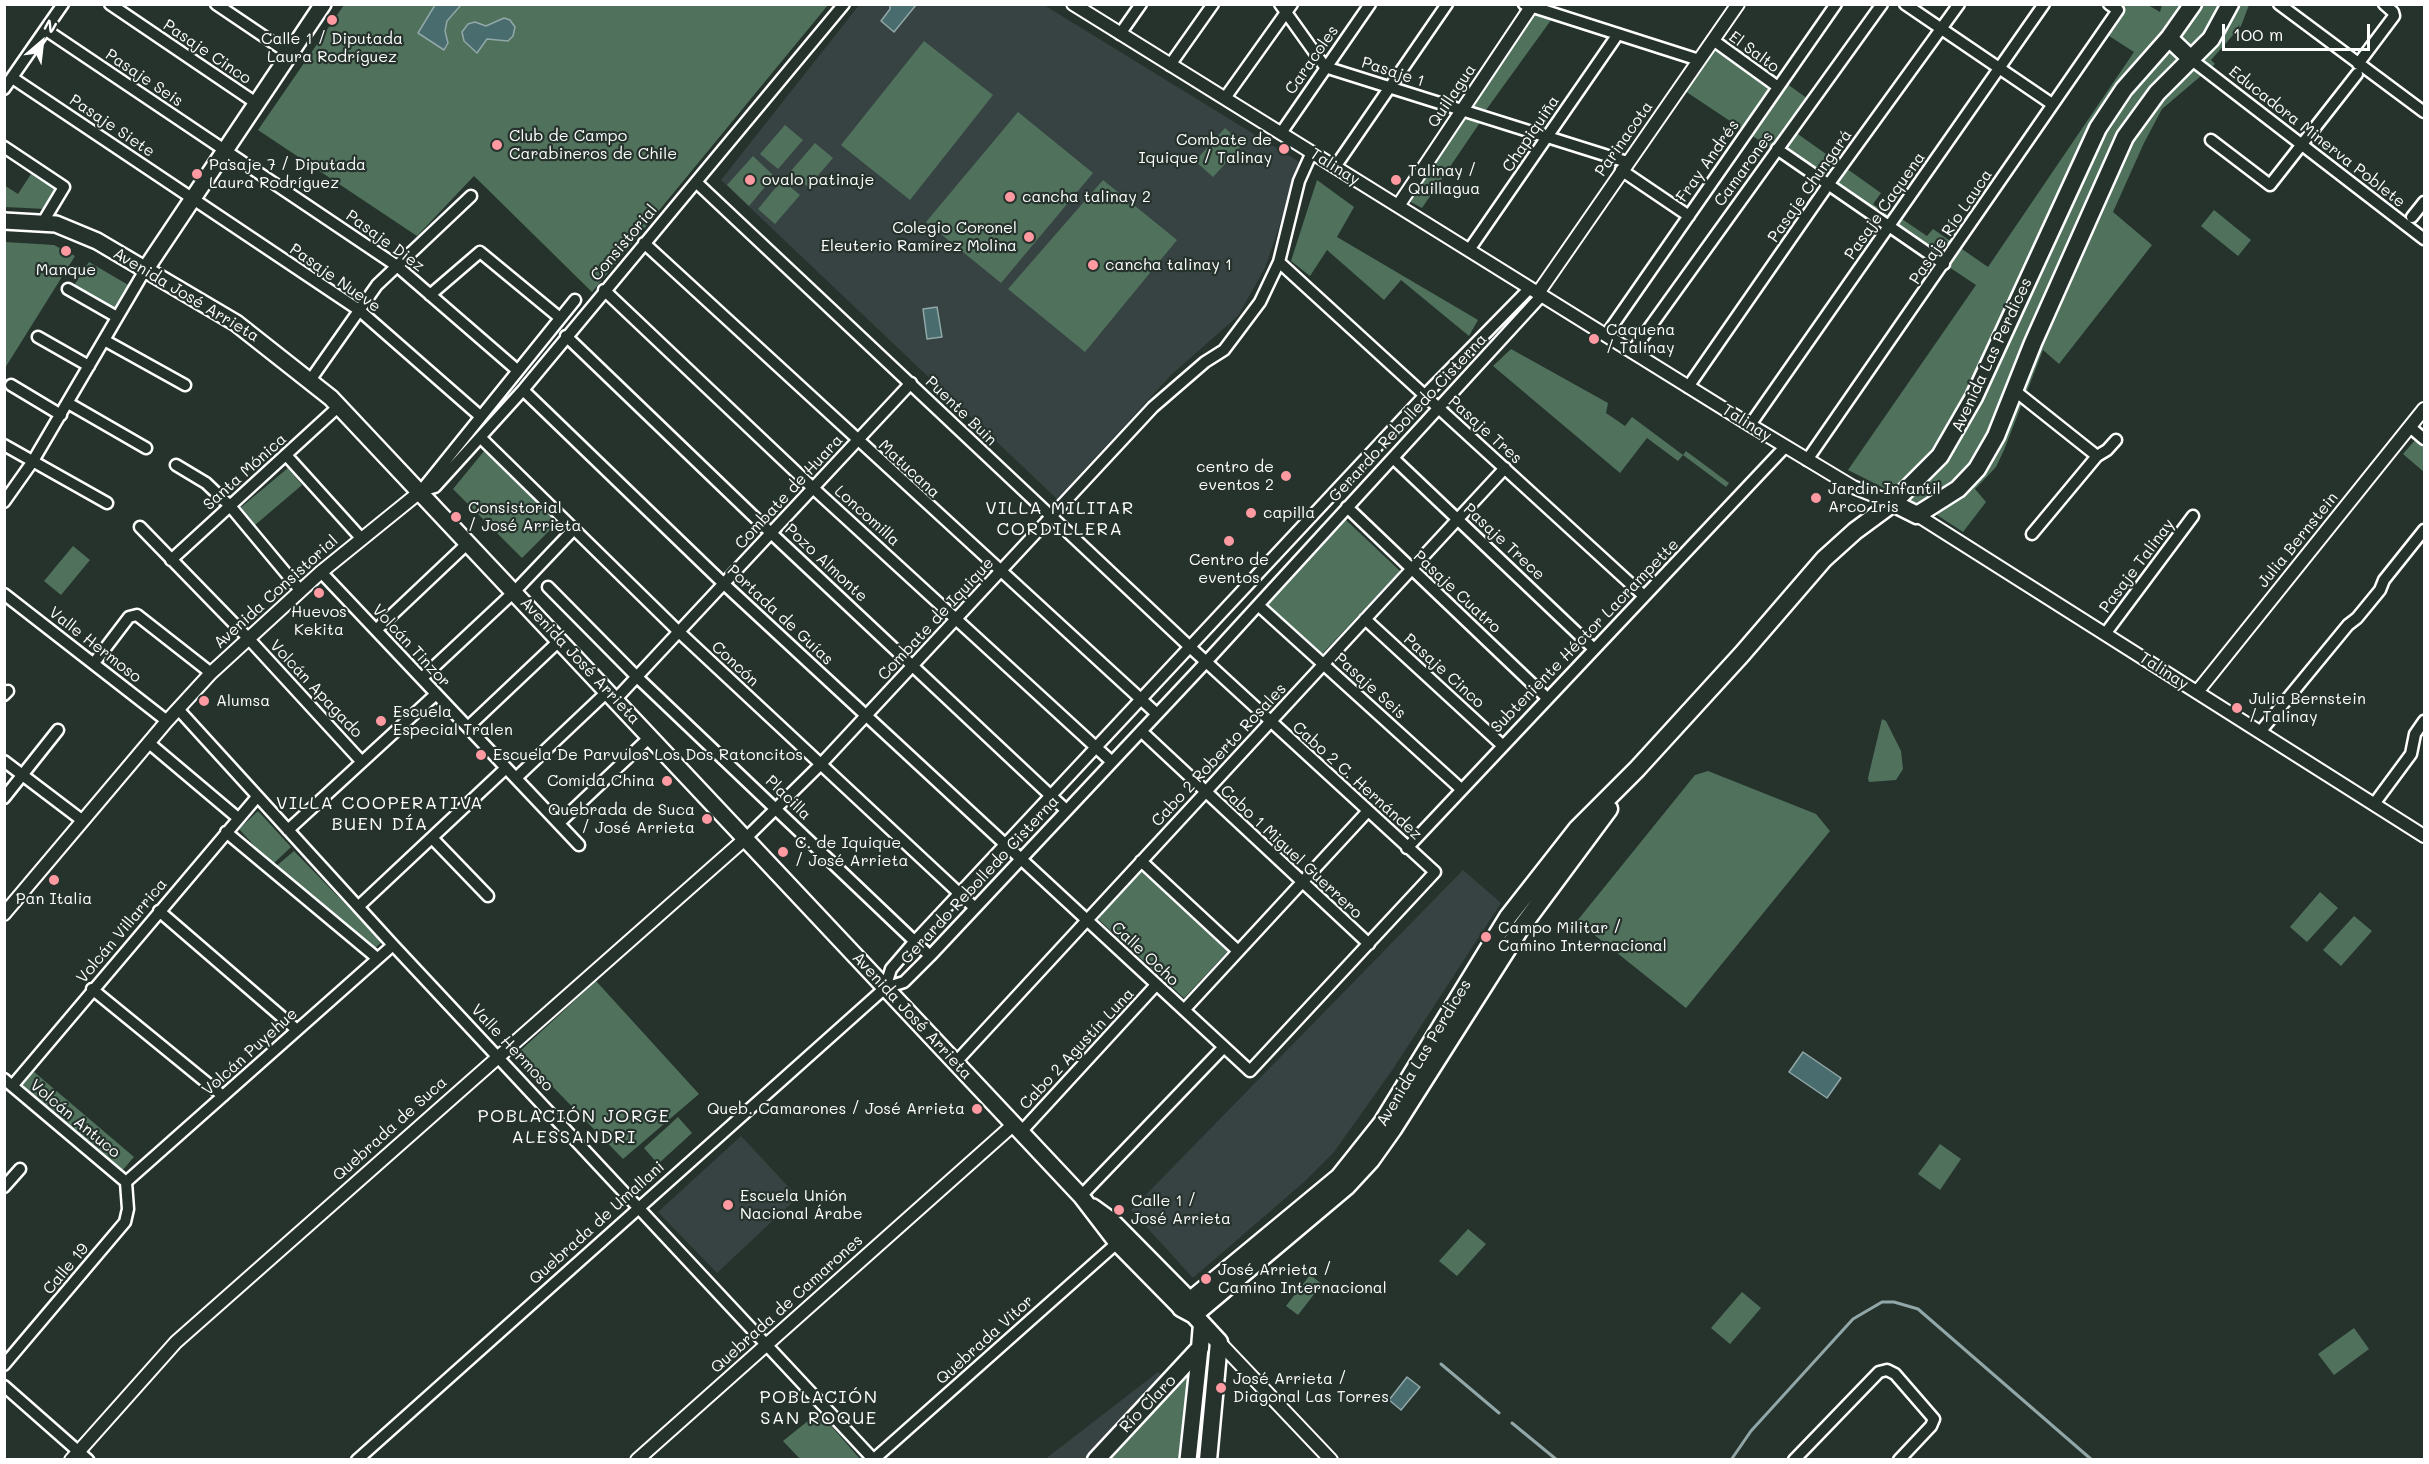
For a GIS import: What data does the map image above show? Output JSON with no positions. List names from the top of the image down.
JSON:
{
  "streets": {
    "main road": [
      "Talinay",
      "Avenida José Arrieta",
      "Avenida Las Perdices",
      "Río Claro"
    ],
    "street": [
      "Pasaje Cinco",
      "El Salto",
      "Caracoles",
      "Pasaje 1",
      "Pasaje Seis",
      "Quillagua",
      "Pasaje Siete",
      "Chapiquiña",
      "Educadora Minerva Poblete",
      "Parinacota",
      "Fray Andrés",
      "Camarones",
      "Pasaje Chungará",
      "Pasaje Caquena",
      "Pasaje Río Lauca",
      "Pasaje Diez",
      "Consistorial",
      "Pasaje Nueve",
      "Puente Buin",
      "Gerardo Rebolledo Cisterna",
      "Pasaje Tres",
      "Matucana",
      "Santa Mónica",
      "Combate de Huara",
      "Loncomilla",
      "Julia Bernstein",
      "Pasaje Trece",
      "Pozo Almonte",
      "Pasaje Talinay",
      "Avenida Consistorial",
      "Pasaje Cuatro",
      "Portada de Guías",
      "Combate de Iquique",
      "Subteniente Héctor Lacrampette",
      "Valle Hermoso",
      "Volcán Tinzor",
      "Concón",
      "Volcán Apagado",
      "Cabo 2 Roberto Rosales",
      "Cabo 2 C. Hernández",
      "Placilla",
      "Cabo 1 Miguel Guerrero",
      "Volcán Villarrica",
      "Calle Ocho",
      "Cabo 2 Agustín Luna",
      "Volcán Puyehue",
      "Volcán Antuco",
      "Quebrada de Suca",
      "Quebrada de Umallani",
      "Calle 19",
      "Quebrada de Camarones",
      "Quebrada Vitor"
    ]
  },
  "crossings": [
    ["Pasaje Cinco", "Subteniente Héctor Lacrampette"],
    ["Pasaje Cinco", "Cabo 2 Roberto Rosales"],
    ["El Salto", "Parinacota"],
    ["El Salto", "Fray Andrés"],
    ["Caracoles", "Pasaje 1"],
    ["Caracoles", "Talinay"],
    ["Pasaje 1", "Quillagua"],
    ["Pasaje 1", "Chapiquiña"],
    ["Pasaje 1", "Parinacota"],
    ["Pasaje 1", "Fray Andrés"],
    ["Pasaje Seis", "Pasaje Diez"],
    ["Pasaje Seis", "Gerardo Rebolledo Cisterna"],
    ["Pasaje Seis", "Subteniente Héctor Lacrampette"],
    ["Pasaje Seis", "Cabo 2 Roberto Rosales"],
    ["Quillagua", "Talinay"],
    ["Pasaje Siete", "Pasaje Nueve"],
    ["Chapiquiña", "Talinay"],
    ["Educadora Minerva Poblete", "Avenida Las Perdices"],
    ["Parinacota", "Talinay"],
    ["Parinacota", "Gerardo Rebolledo Cisterna"],
    ["Fray Andrés", "Talinay"],
    ["Talinay", "Camarones"],
    ["Talinay", "Pasaje Chungará"],
    ["Talinay", "Pasaje Caquena"],
    ["Talinay", "Pasaje Río Lauca"],
    ["Talinay", "Avenida Las Perdices"],
    ["Talinay", "Gerardo Rebolledo Cisterna"],
    ["Talinay", "Julia Bernstein"],
    ["Talinay", "Pasaje Talinay"],
    ["Talinay", "Combate de Iquique"],
    ["Talinay", "Subteniente Héctor Lacrampette"],
    ["Pasaje Diez", "Avenida Consistorial"],
    ["Consistorial", "Avenida José Arrieta"],
    ["Consistorial", "Puente Buin"],
    ["Consistorial", "Matucana"],
    ["Consistorial", "Loncomilla"],
    ["Consistorial", "Pozo Almonte"],
    ["Consistorial", "Avenida Consistorial"],
    ["Consistorial", "Portada de Guías"],
    ["Consistorial", "Concón"],
    ["Pasaje Nueve", "Avenida Consistorial"],
    ["Avenida José Arrieta", "Avenida Las Perdices"],
    ["Avenida José Arrieta", "Gerardo Rebolledo Cisterna"],
    ["Avenida José Arrieta", "Santa Mónica"],
    ["Avenida José Arrieta", "Combate de Huara"],
    ["Avenida José Arrieta", "Avenida Consistorial"],
    ["Avenida José Arrieta", "Combate de Iquique"],
    ["Avenida José Arrieta", "Cabo 2 Roberto Rosales"],
    ["Avenida José Arrieta", "Cabo 2 Agustín Luna"],
    ["Avenida José Arrieta", "Quebrada de Suca"],
    ["Avenida José Arrieta", "Quebrada de Umallani"],
    ["Avenida José Arrieta", "Quebrada de Camarones"],
    ["Avenida José Arrieta", "Quebrada Vitor"],
    ["Puente Buin", "Gerardo Rebolledo Cisterna"],
    ["Puente Buin", "Combate de Huara"],
    ["Puente Buin", "Combate de Iquique"],
    ["Puente Buin", "Cabo 2 C. Hernández"],
    ["Gerardo Rebolledo Cisterna", "Pasaje Tres"],
    ["Gerardo Rebolledo Cisterna", "Matucana"],
    ["Gerardo Rebolledo Cisterna", "Loncomilla"],
    ["Gerardo Rebolledo Cisterna", "Pasaje Trece"],
    ["Gerardo Rebolledo Cisterna", "Pozo Almonte"],
    ["Gerardo Rebolledo Cisterna", "Pasaje Cuatro"],
    ["Gerardo Rebolledo Cisterna", "Portada de Guías"],
    ["Gerardo Rebolledo Cisterna", "Concón"],
    ["Gerardo Rebolledo Cisterna", "Cabo 2 C. Hernández"],
    ["Gerardo Rebolledo Cisterna", "Placilla"],
    ["Gerardo Rebolledo Cisterna", "Cabo 1 Miguel Guerrero"],
    ["Gerardo Rebolledo Cisterna", "Calle Ocho"],
    ["Gerardo Rebolledo Cisterna", "Quebrada de Umallani"],
    ["Pasaje Tres", "Combate de Iquique"],
    ["Pasaje Tres", "Subteniente Héctor Lacrampette"],
    ["Pasaje Tres", "Cabo 2 Roberto Rosales"],
    ["Matucana", "Combate de Huara"],
    ["Matucana", "Combate de Iquique"],
    ["Santa Mónica", "Volcán Apagado"],
    ["Combate de Huara", "Loncomilla"],
    ["Combate de Huara", "Pozo Almonte"],
    ["Combate de Huara", "Portada de Guías"],
    ["Combate de Huara", "Volcán Tinzor"],
    ["Combate de Huara", "Concón"],
    ["Combate de Huara", "Placilla"],
    ["Loncomilla", "Combate de Iquique"],
    ["Pasaje Trece", "Subteniente Héctor Lacrampette"],
    ["Pasaje Trece", "Cabo 2 Roberto Rosales"],
    ["Pozo Almonte", "Combate de Iquique"],
    ["Avenida Consistorial", "Valle Hermoso"],
    ["Avenida Consistorial", "Volcán Tinzor"],
    ["Avenida Consistorial", "Volcán Apagado"],
    ["Pasaje Cuatro", "Subteniente Héctor Lacrampette"],
    ["Pasaje Cuatro", "Cabo 2 Roberto Rosales"],
    ["Portada de Guías", "Combate de Iquique"],
    ["Portada de Guías", "Calle Ocho"],
    ["Combate de Iquique", "Concón"],
    ["Combate de Iquique", "Placilla"],
    ["Combate de Iquique", "Quebrada de Suca"],
    ["Subteniente Héctor Lacrampette", "Cabo 2 C. Hernández"],
    ["Valle Hermoso", "Volcán Villarrica"],
    ["Valle Hermoso", "Volcán Puyehue"],
    ["Valle Hermoso", "Quebrada de Suca"],
    ["Valle Hermoso", "Quebrada de Umallani"],
    ["Valle Hermoso", "Quebrada de Camarones"],
    ["Valle Hermoso", "Quebrada Vitor"],
    ["Cabo 2 Roberto Rosales", "Cabo 2 C. Hernández"],
    ["Cabo 2 Roberto Rosales", "Cabo 1 Miguel Guerrero"],
    ["Cabo 2 Roberto Rosales", "Calle Ocho"],
    ["Cabo 2 C. Hernández", "Cabo 1 Miguel Guerrero"],
    ["Cabo 2 C. Hernández", "Calle Ocho"],
    ["Cabo 1 Miguel Guerrero", "Calle Ocho"],
    ["Volcán Villarrica", "Volcán Antuco"],
    ["Calle Ocho", "Cabo 2 Agustín Luna"],
    ["Cabo 2 Agustín Luna", "Quebrada de Camarones"],
    ["Volcán Puyehue", "Volcán Antuco"],
    ["Volcán Puyehue", "Calle 19"],
    ["Volcán Antuco", "Calle 19"]
  ],
  "districts": [
    "VILLA MILITAR CORDILLERA",
    "VILLA COOPERATIVA BUEN DÍA",
    "POBLACIÓN JORGE ALESSANDRI",
    "POBLACIÓN SAN ROQUE"
  ],
  "places": [
    "Calle 1 / Diputada Laura Rodríguez",
    "Club de Campo Carabineros de Chile",
    "Combate de Iquique / Talinay",
    "Pasaje 7 / Diputada Laura Rodríguez",
    "ovalo patinaje",
    "Talinay / Quillagua",
    "cancha talinay 2",
    "Colegio Coronel Eleuterio Ramírez Molina",
    "Manque",
    "cancha talinay 1",
    "Caquena / Talinay",
    "centro de eventos 2",
    "Jardin Infantil Arco Iris",
    "capilla",
    "Consistorial / José Arrieta",
    "Centro de eventos",
    "Huevos Kekita",
    "Alumsa",
    "Julia Bernstein / Talinay",
    "Escuela Especial Tralen",
    "Escuela De Parvulos Los Dos Ratoncitos",
    "Comida China",
    "Quebrada de Suca / José Arrieta",
    "C. de Iquique / José Arrieta",
    "Pan Italia",
    "Campo Militar / Camino Internacional",
    "Queb. Camarones / José Arrieta",
    "Escuela Unión Nacional Árabe",
    "Calle 1 / José Arrieta",
    "José Arrieta / Camino Internacional",
    "José Arrieta / Diagonal Las Torres"
  ],
  "scale_bar": "100 m",
  "north": "top right"
}
